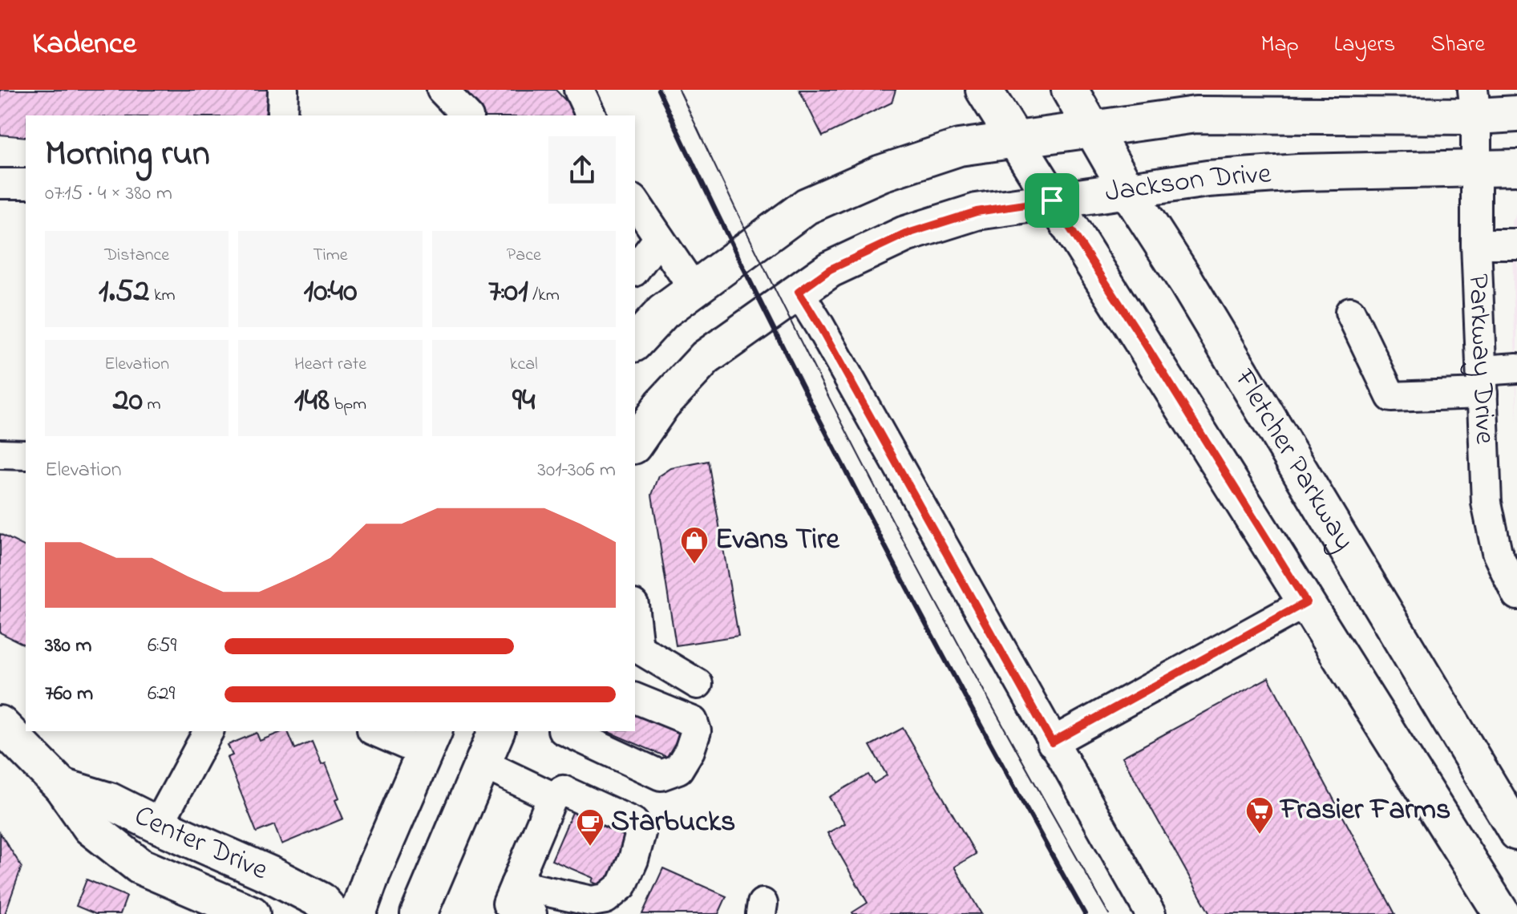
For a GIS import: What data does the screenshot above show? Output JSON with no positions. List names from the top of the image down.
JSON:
{
  "streets": {
    "main road": ["Jackson Drive", "Fletcher Parkway", "Center Drive"],
    "street": ["Parkway Drive"]
  },
  "crossings": [
    ["Jackson Drive", "Parkway Drive"],
    ["Jackson Drive", "Fletcher Parkway"]
  ],
  "places": {
    "shop": ["Evans Tire"],
    "supermarket": ["Frasier Farms"],
    "cafe": ["Starbucks"]
  },
  "page": {
    "header": "Kadence",
    "nav": ["Map", "Layers", "Share"],
    "heading": ["Morning run", "07:15 · 4 × 380 m"],
    "stats": [
      ["Distance", "1.52 km"],
      ["Time", "10:40"],
      ["Pace", "7:01 /km"],
      ["Elevation", "20 m"],
      ["Heart rate", "148 bpm"],
      ["kcal", "94"]
    ],
    "chart": ["Elevation", "301–306 m"],
    "list": [
      {
        "name": "380 m",
        "note": "6:59"
      },
      {
        "name": "760 m",
        "note": "6:29"
      }
    ]
  }
}
